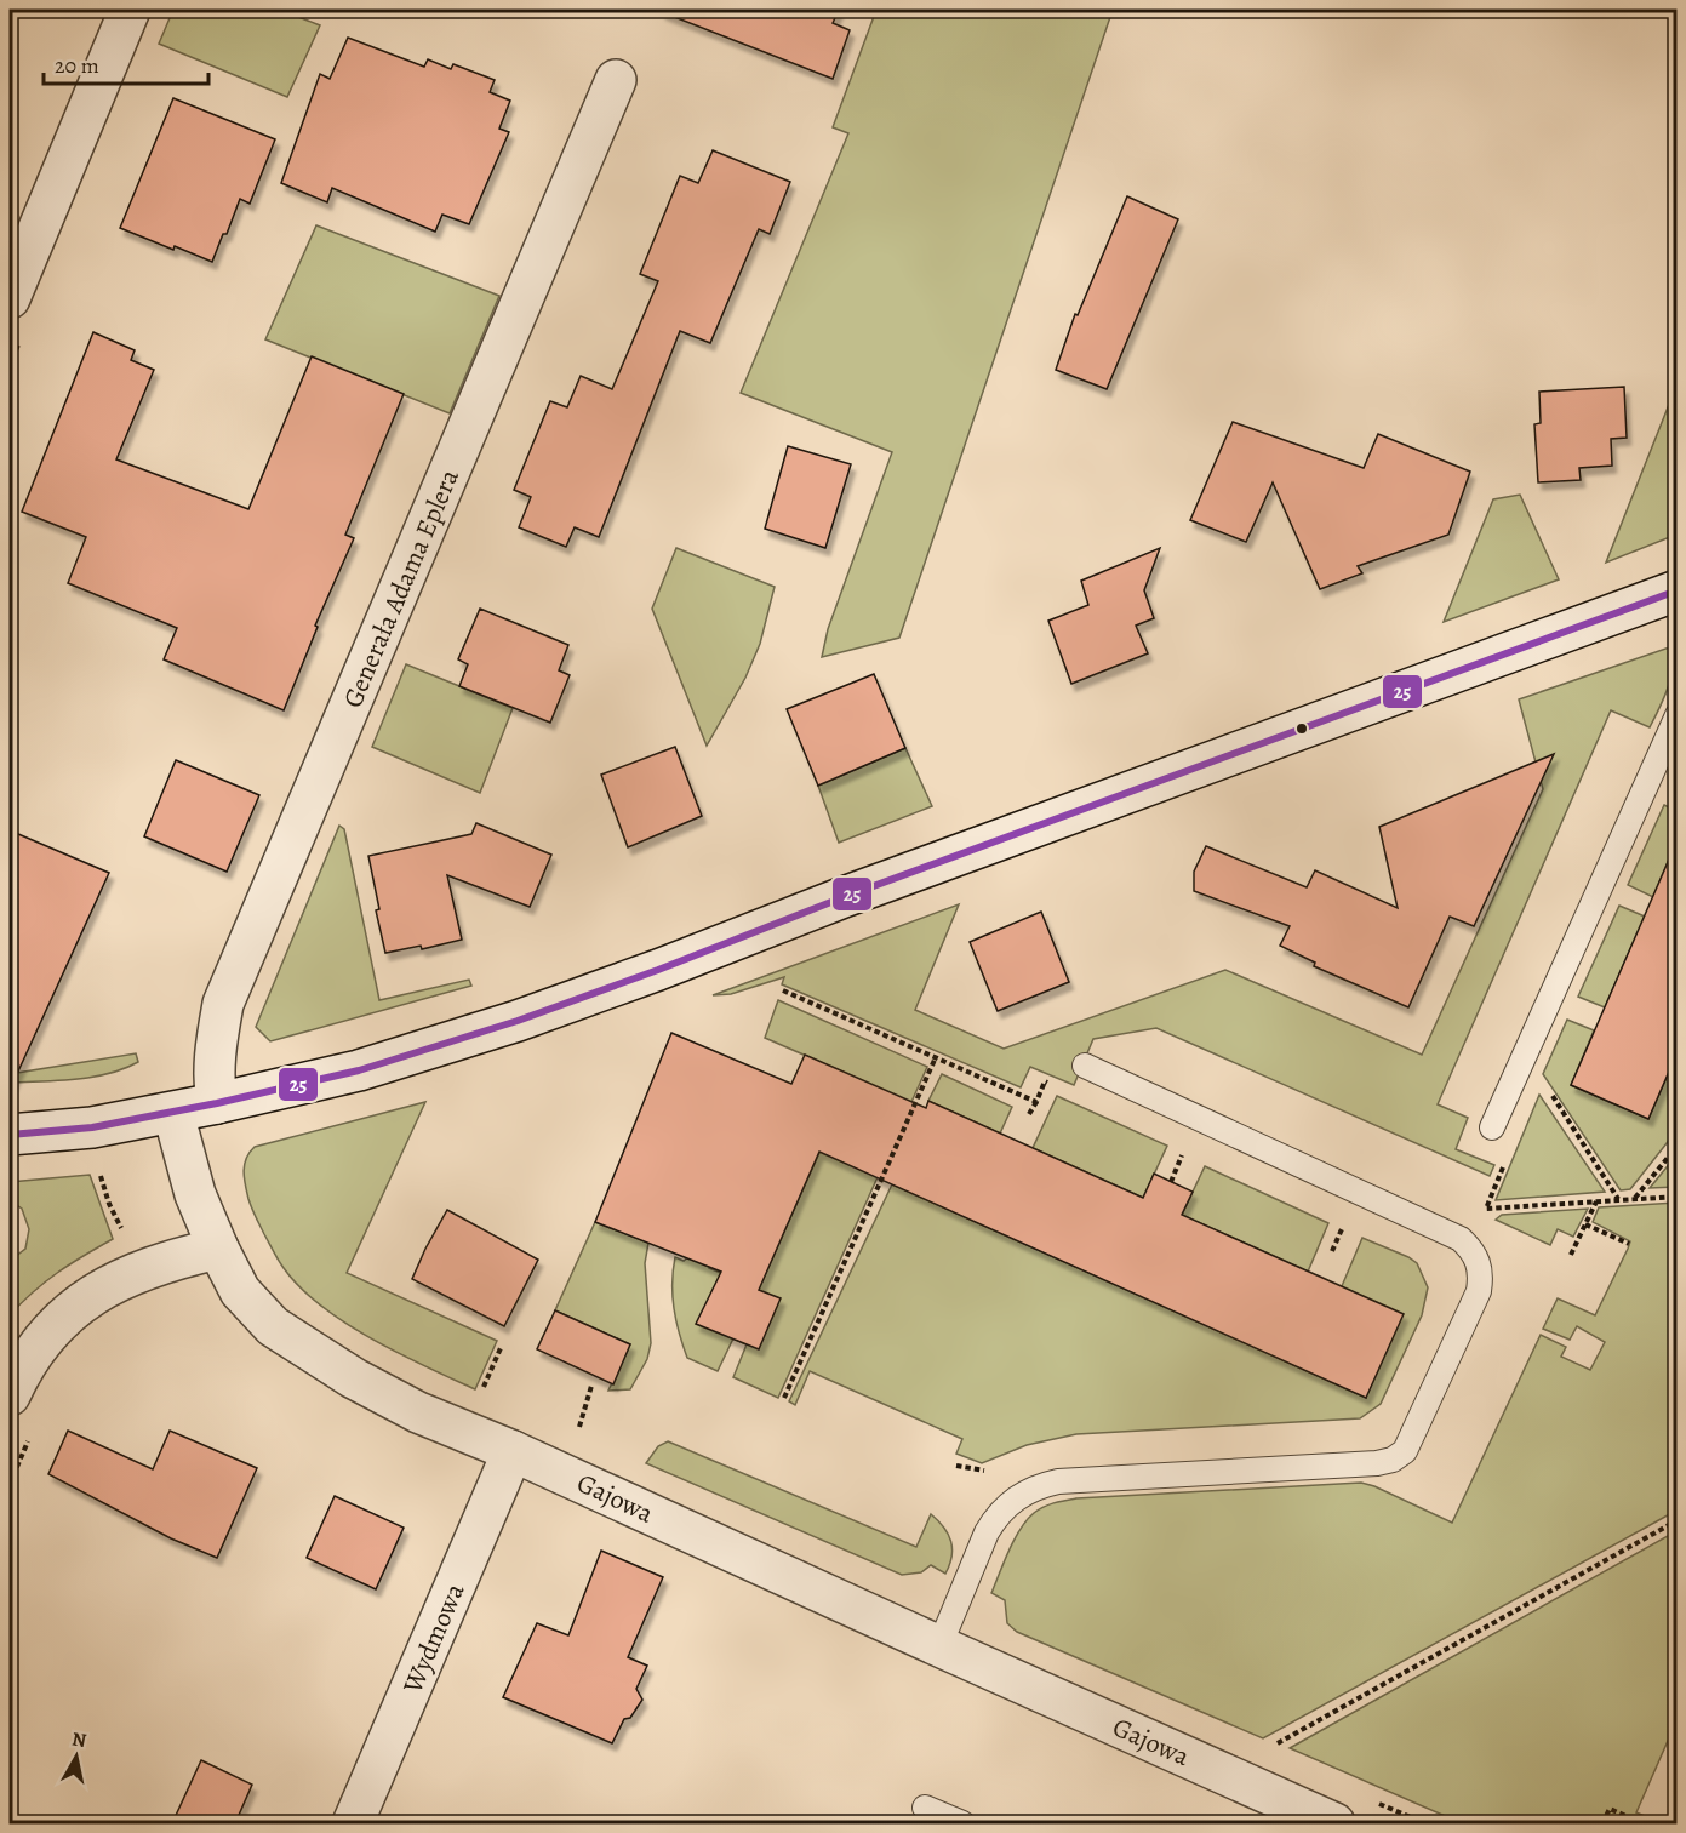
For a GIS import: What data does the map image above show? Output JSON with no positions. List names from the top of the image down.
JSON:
{
  "streets": {
    "street": ["Generała Adama Eplera", "Gajowa", "Wydmowa"]
  },
  "crossings": [
    ["Gajowa", "Wydmowa"]
  ],
  "lines": ["transit line 25"],
  "scale_bar": "20 m",
  "north": "top"
}
